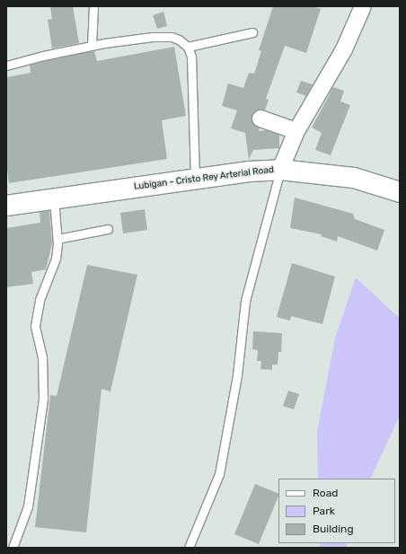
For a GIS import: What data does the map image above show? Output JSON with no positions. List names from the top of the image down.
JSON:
{
  "streets": {
    "main road": ["Lubigan - Cristo Rey Arterial Road"]
  },
  "legend": ["Road", "Park", "Building"]
}
